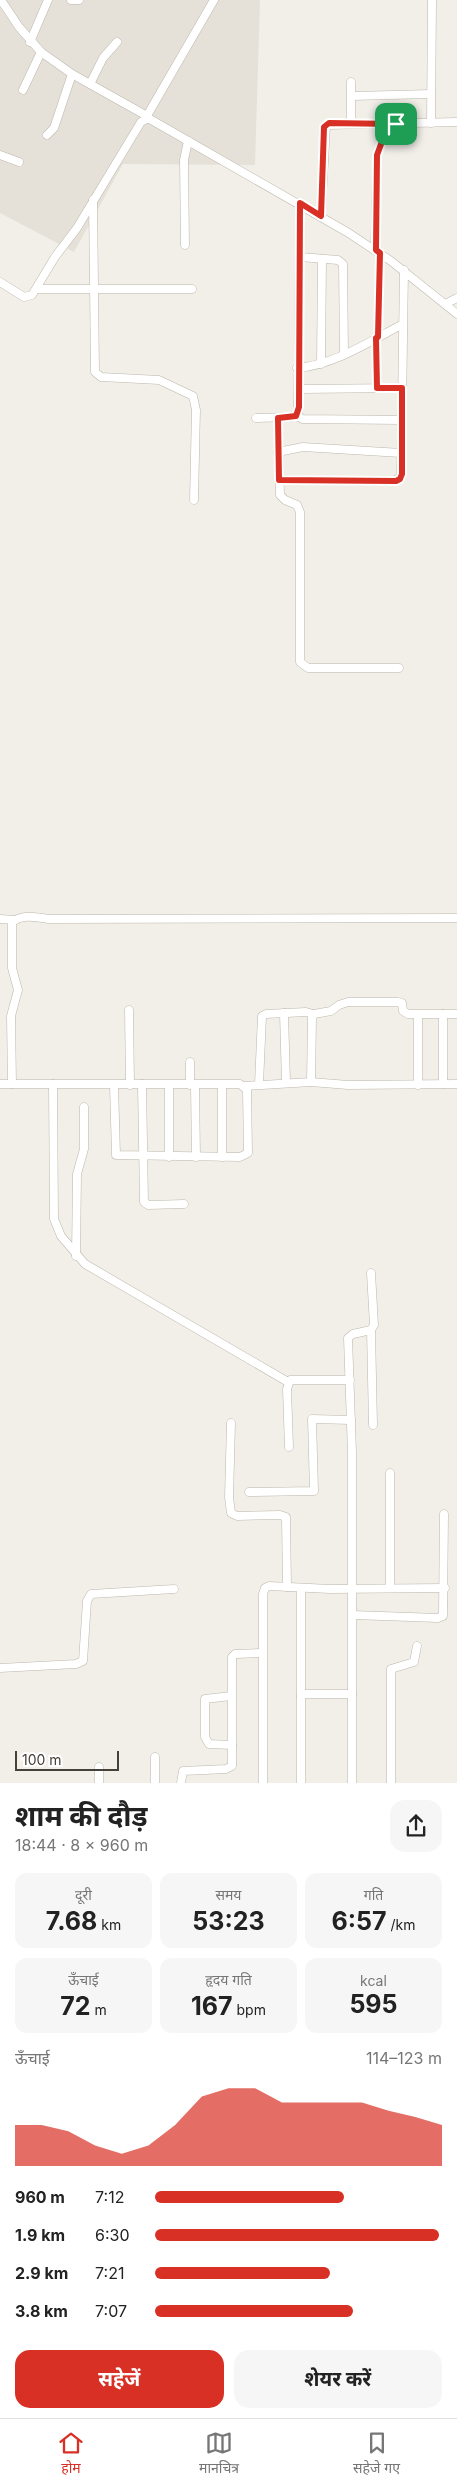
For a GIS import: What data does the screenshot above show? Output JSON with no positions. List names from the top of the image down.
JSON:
{
  "scale_bar": "100 m",
  "page": {
    "scale": "100 m",
    "heading": ["शाम की दौड़", "18:44 · 8 × 960 m"],
    "stats": [
      ["दूरी", "7.68 km"],
      ["समय", "53:23"],
      ["गति", "6:57 /km"],
      ["ऊँचाई", "72 m"],
      ["हृदय गति", "167 bpm"],
      ["kcal", "595"]
    ],
    "chart": ["ऊँचाई", "114–123 m"],
    "list": [
      {
        "name": "960 m",
        "note": "7:12"
      },
      {
        "name": "1.9 km",
        "note": "6:30"
      },
      {
        "name": "2.9 km",
        "note": "7:21"
      },
      {
        "name": "3.8 km",
        "note": "7:07"
      }
    ],
    "buttons": ["सहेजें", "शेयर करें"],
    "tabs": ["होम", "मानचित्र", "सहेजे गए"]
  }
}
